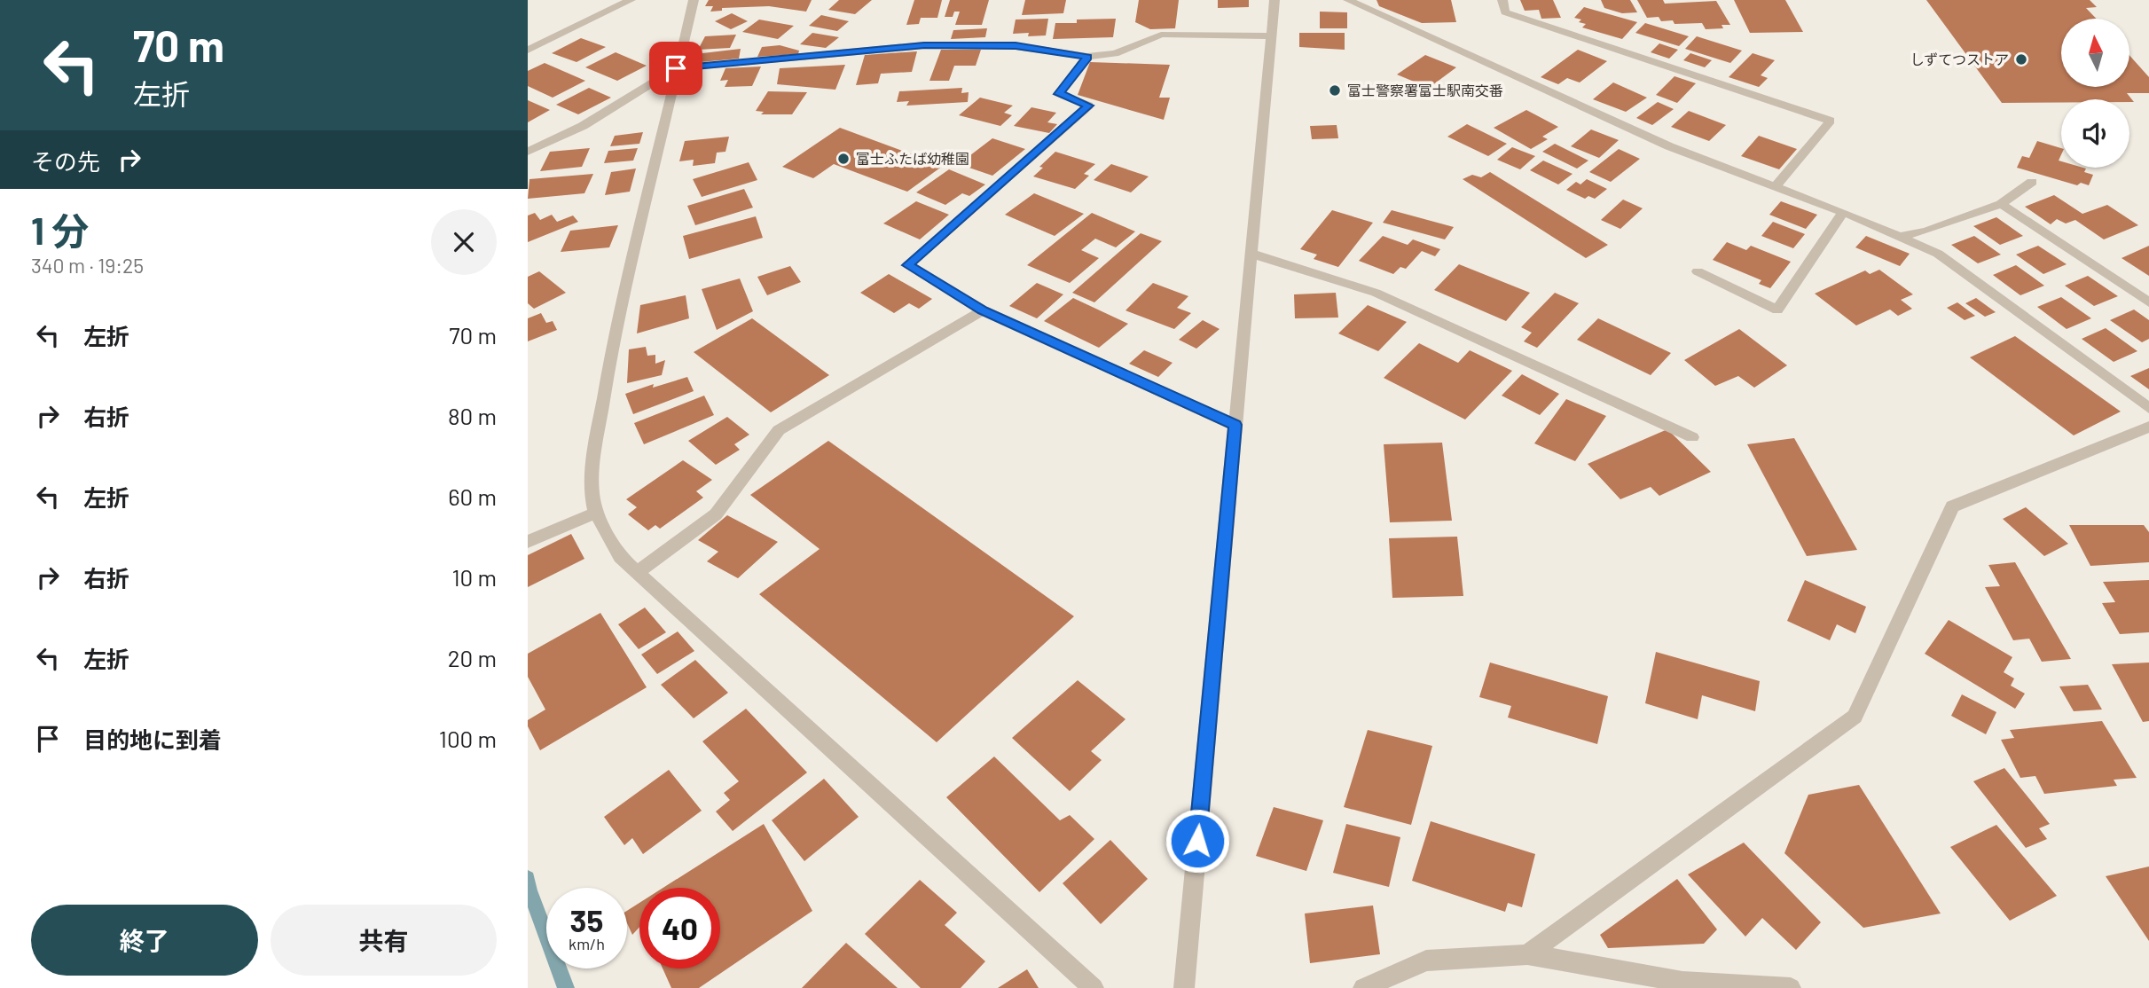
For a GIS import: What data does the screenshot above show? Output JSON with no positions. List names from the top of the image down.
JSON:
{
  "places": ["しずてつストア", "富士警察署富士駅南交番", "富士ふたば幼稚園"],
  "north": "top",
  "page": {
    "turn": ["70 m", "左折"],
    "then": "その先",
    "heading": ["1 分", "340 m · 19:25"],
    "list": [
      {
        "name": "左折",
        "value": "70 m"
      },
      {
        "name": "右折",
        "value": "80 m"
      },
      {
        "name": "左折",
        "value": "60 m"
      },
      {
        "name": "右折",
        "value": "10 m"
      },
      {
        "name": "左折",
        "value": "20 m"
      },
      {
        "name": "目的地に到着",
        "value": "100 m"
      }
    ],
    "speed": "35 km/h",
    "limit": "40",
    "buttons": ["終了", "共有"]
  }
}
